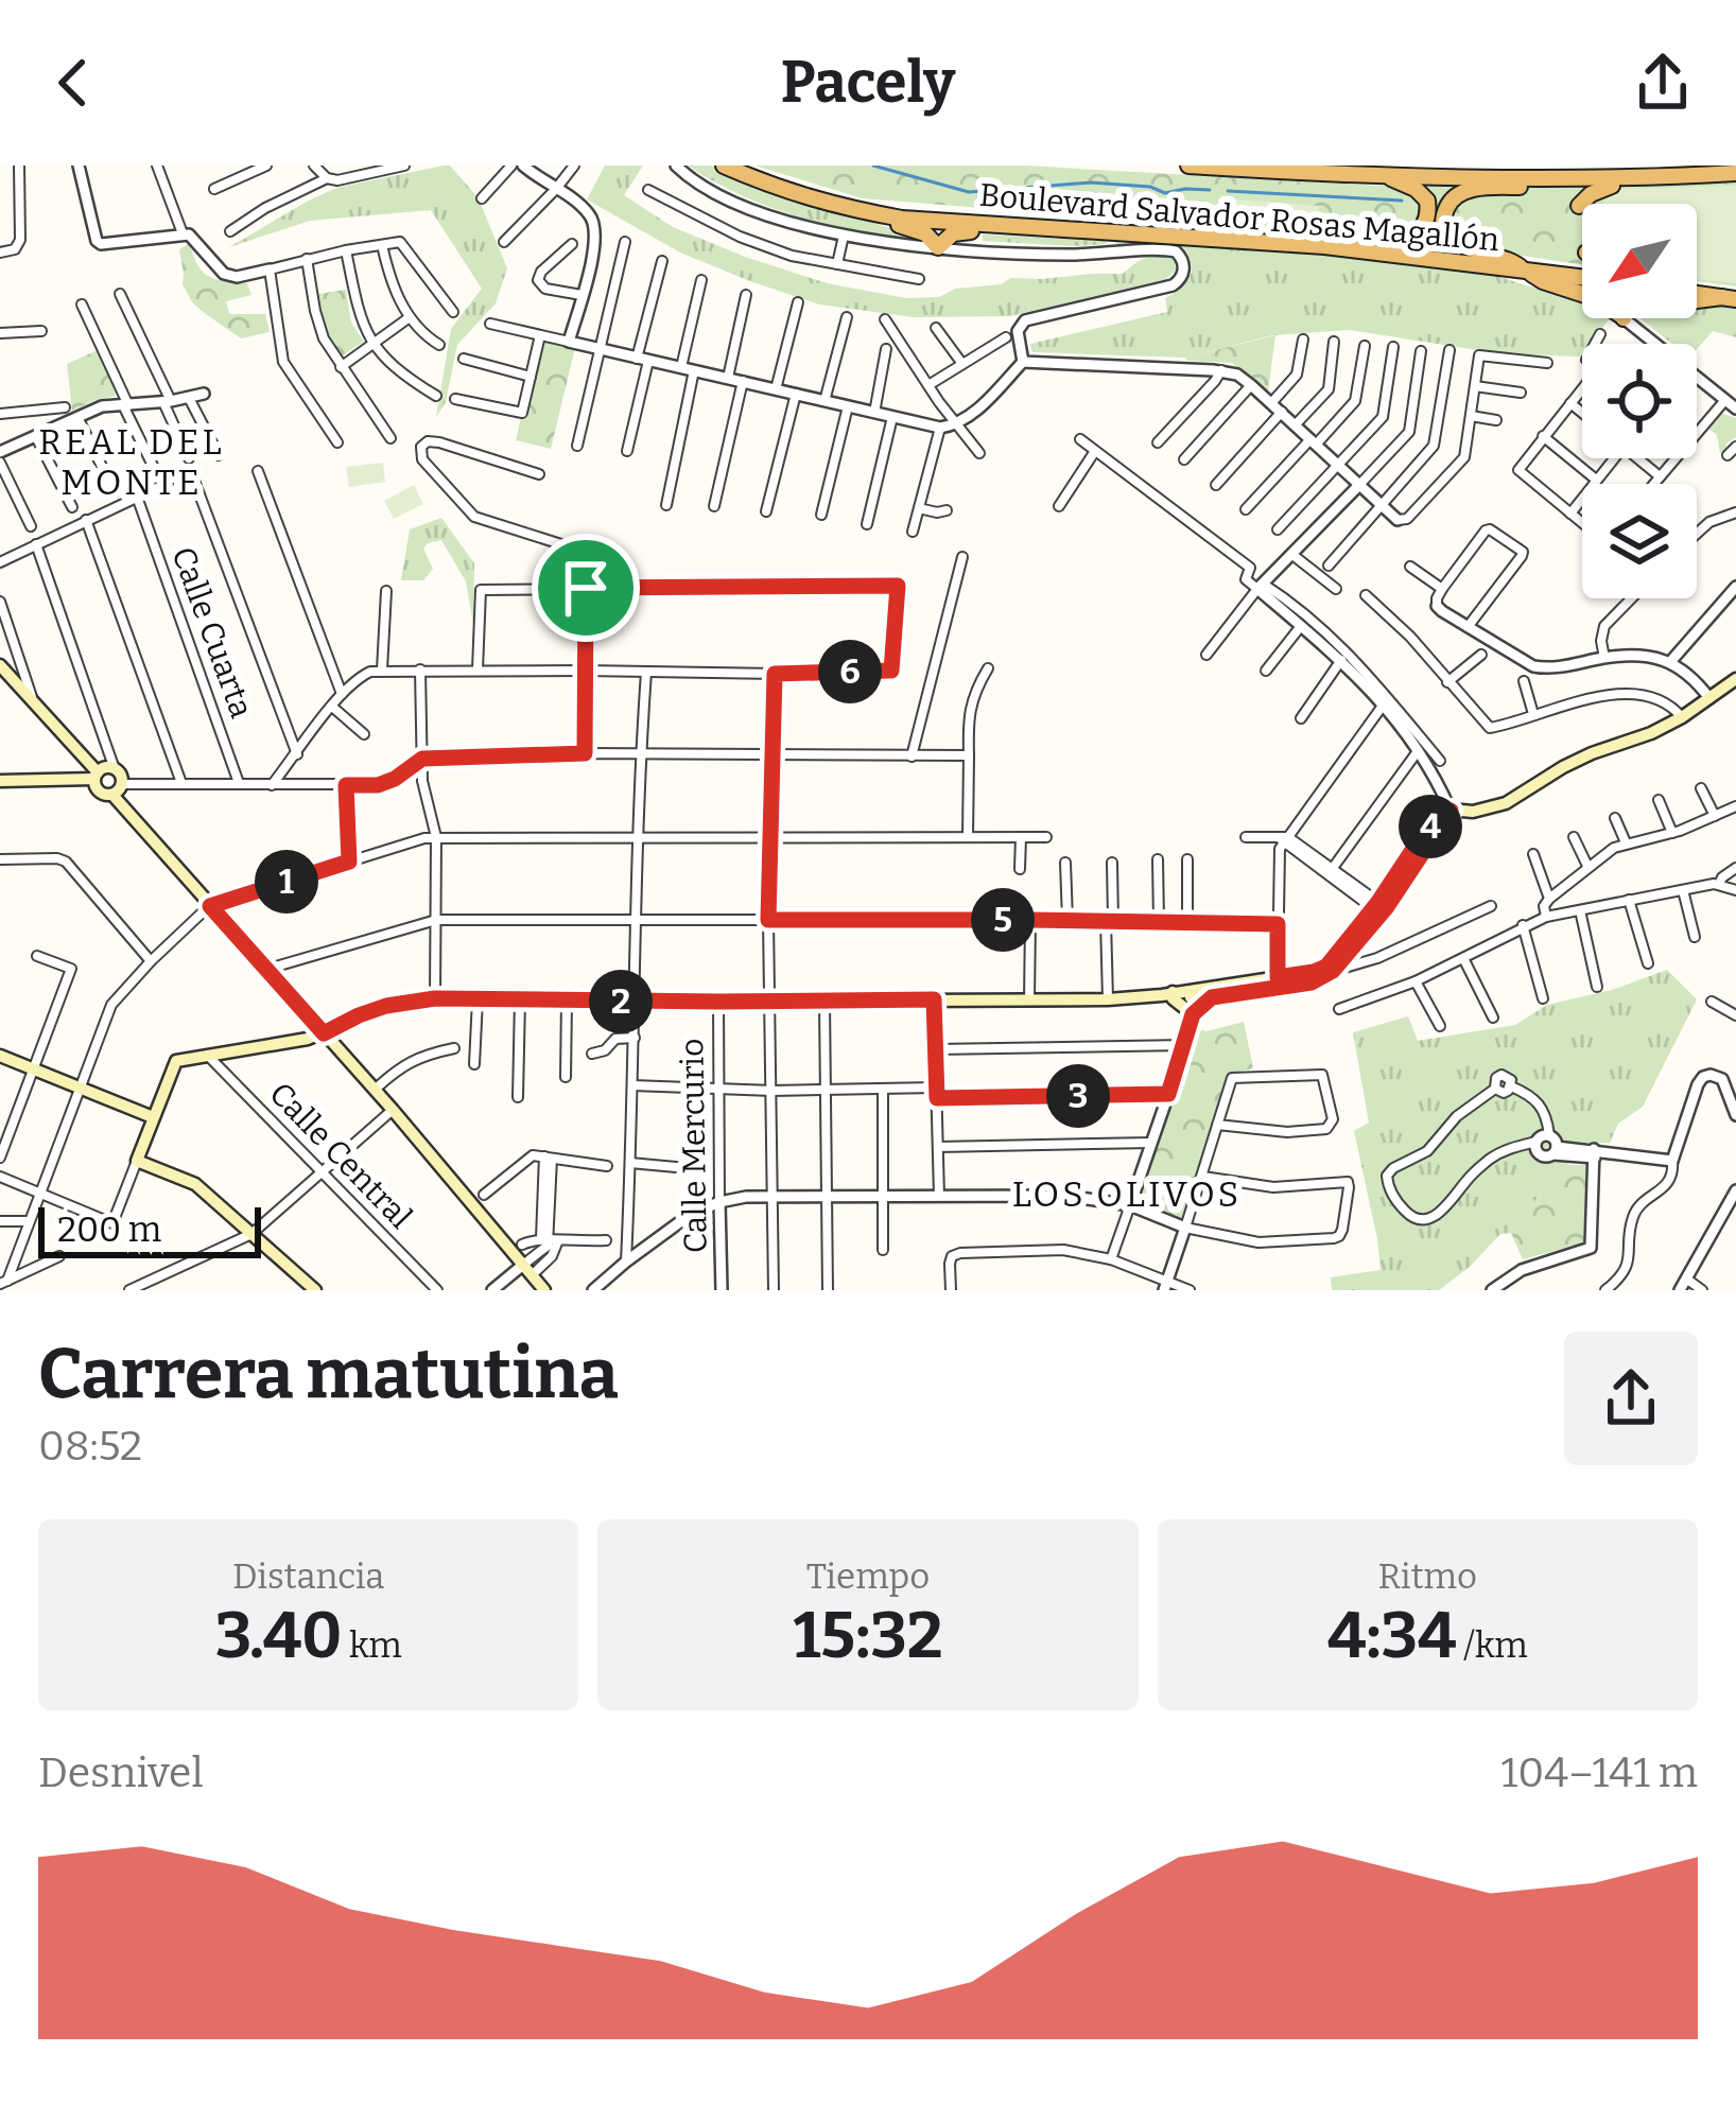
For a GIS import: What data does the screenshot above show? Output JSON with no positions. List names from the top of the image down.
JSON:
{
  "streets": {
    "highway": ["Boulevard Salvador Rosas Magallón"],
    "street": ["Calle Cuarta", "Calle Mercurio", "Calle Central"]
  },
  "districts": ["REAL DEL MONTE", "LOS OLIVOS"],
  "scale_bar": "200 m",
  "north": "bottom left",
  "page": {
    "header": "Pacely",
    "pins": [
      "6",
      "4",
      "1",
      "5",
      "2",
      "3"
    ],
    "scale": "200 m",
    "heading": ["Carrera matutina", "08:52"],
    "stats": [
      ["Distancia", "3.40 km"],
      ["Tiempo", "15:32"],
      ["Ritmo", "4:34 /km"]
    ],
    "chart": ["Desnivel", "104–141 m"]
  }
}
